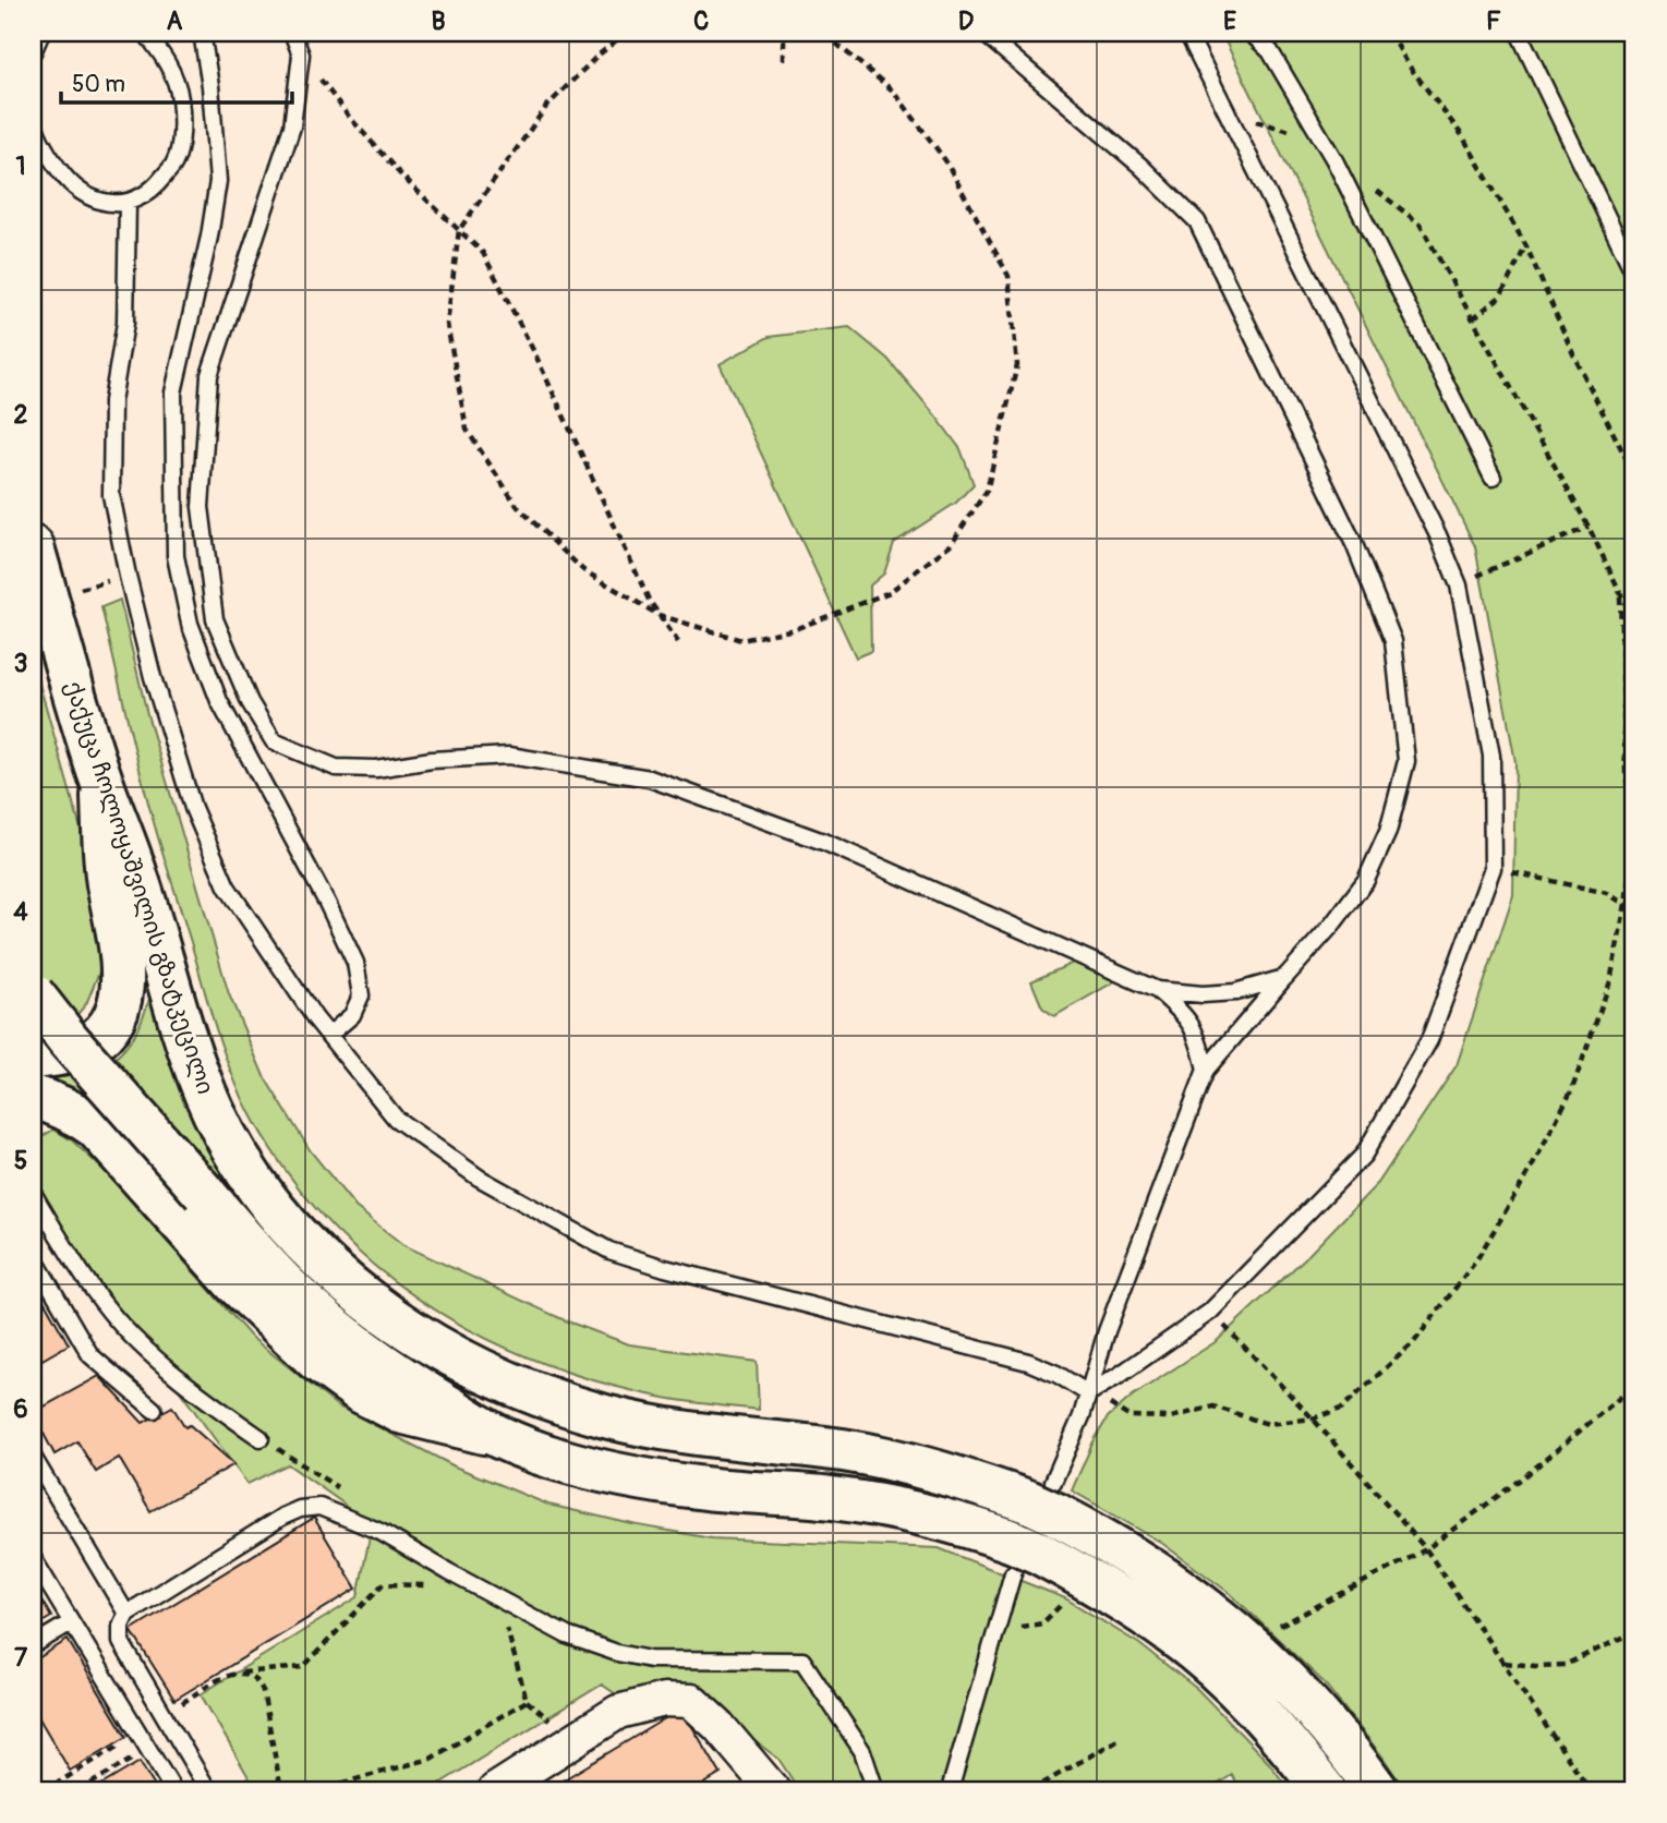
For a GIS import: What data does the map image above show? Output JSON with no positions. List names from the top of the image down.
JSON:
{
  "streets": {
    "main road": ["ქაქუცა ჩოლოყაშვილის გზატკეცილი"]
  },
  "scale_bar": "50 m",
  "grid": {
    "columns": [
      "A",
      "B",
      "C",
      "D",
      "E",
      "F"
    ],
    "rows": [
      "1",
      "2",
      "3",
      "4",
      "5",
      "6",
      "7"
    ]
  }
}
